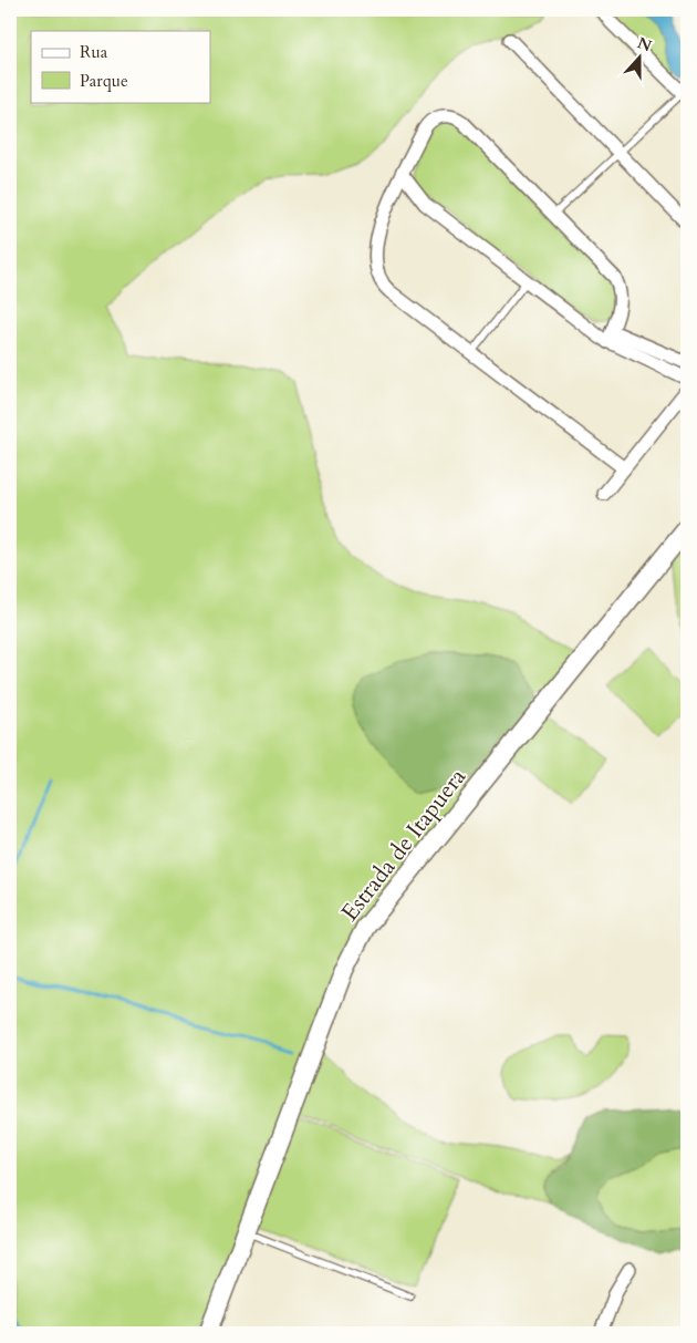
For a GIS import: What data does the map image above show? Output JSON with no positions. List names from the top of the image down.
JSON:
{
  "streets": {
    "street": ["Estrada de Itapuera"]
  },
  "legend": ["Rua", "Parque"],
  "north": "top"
}
